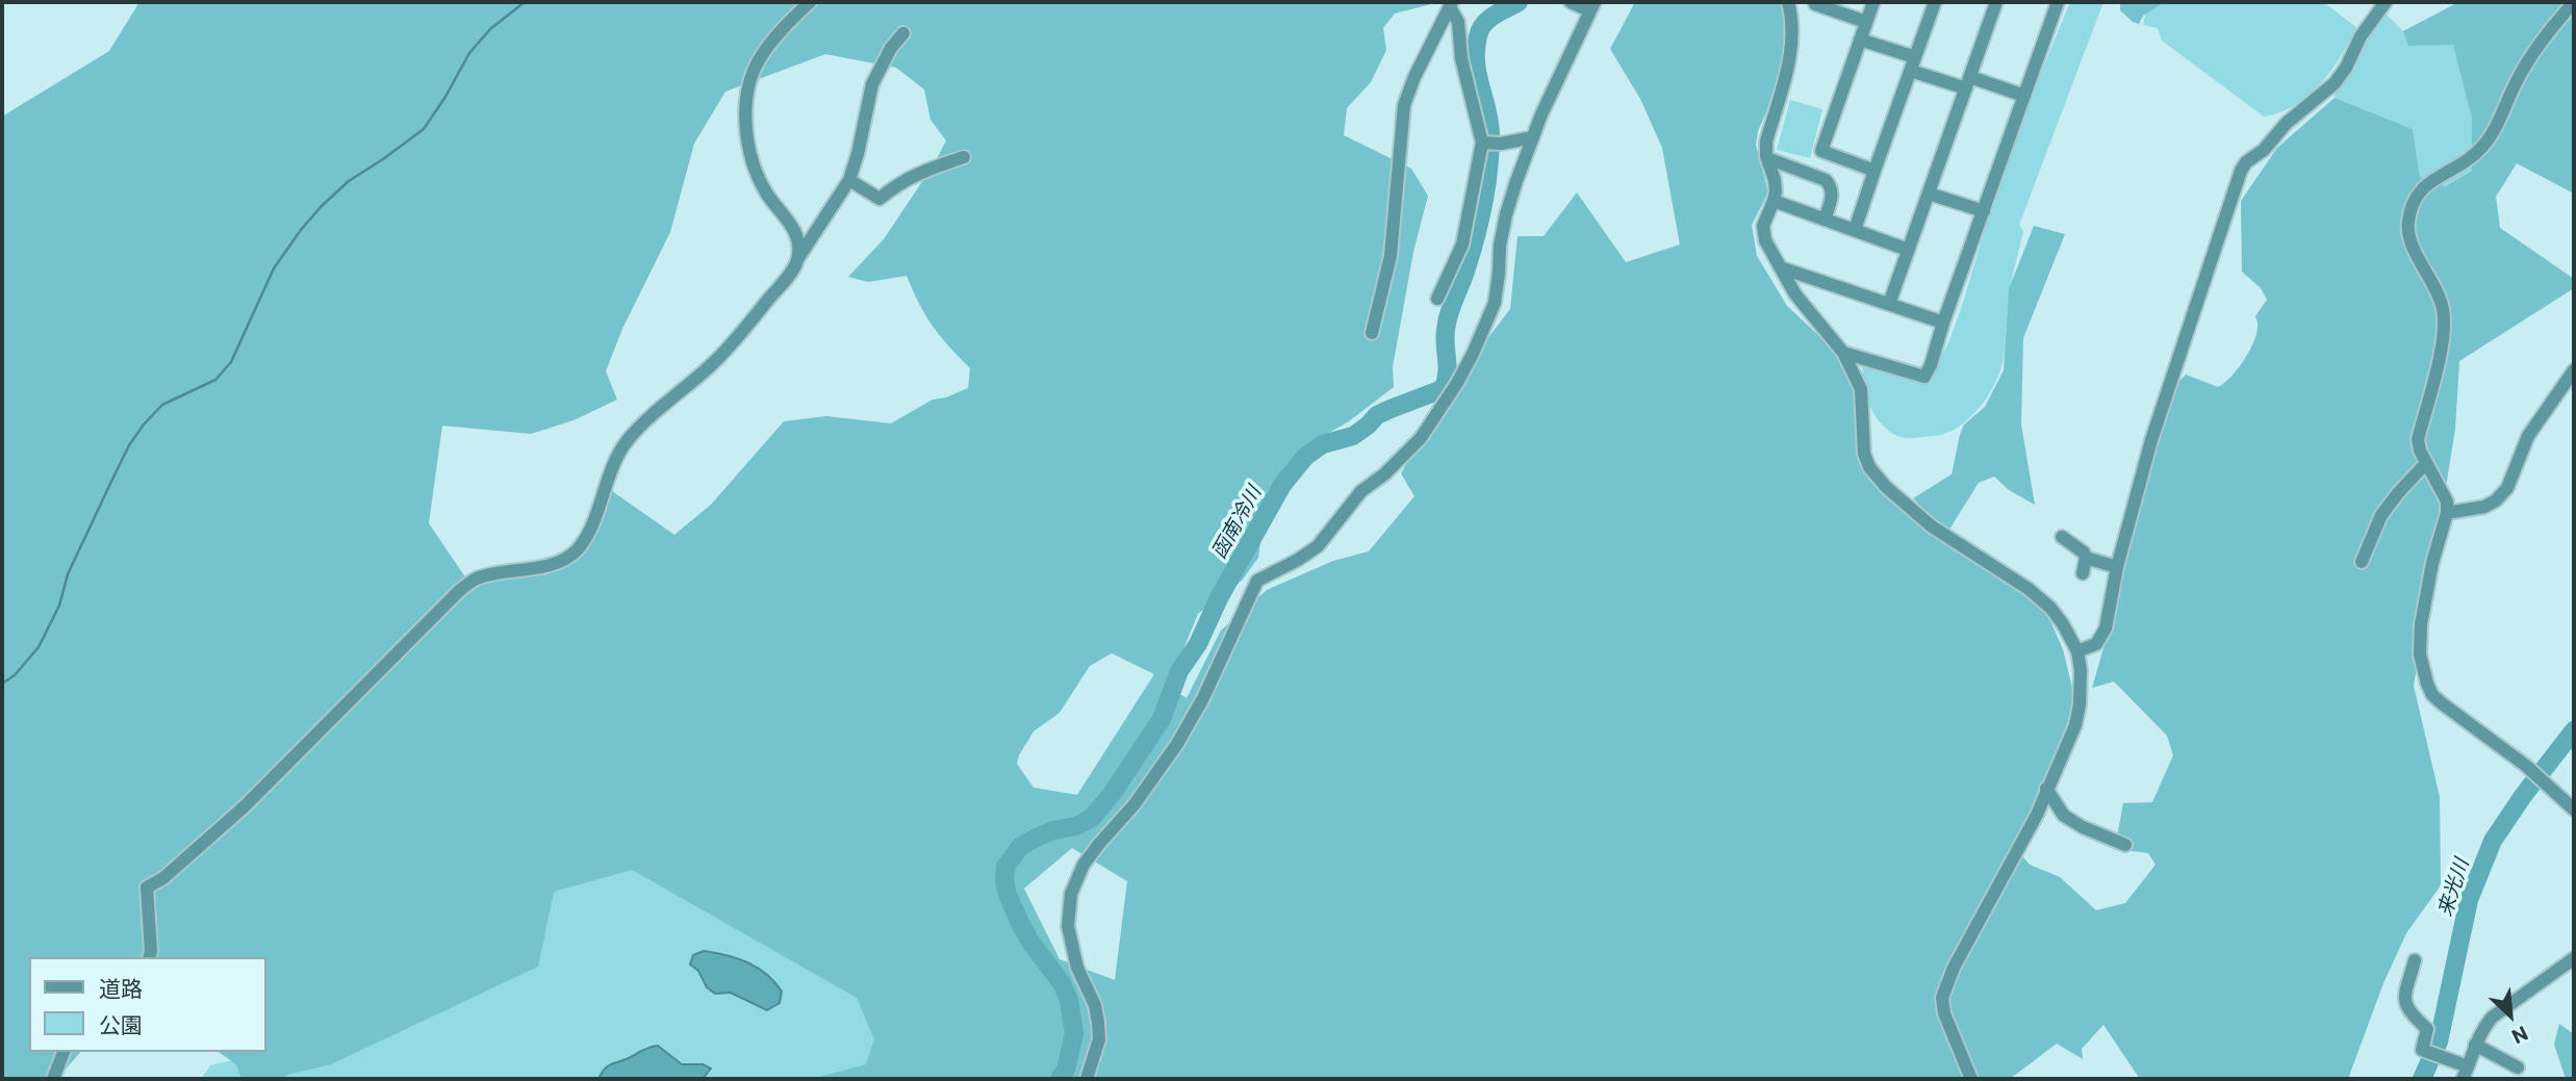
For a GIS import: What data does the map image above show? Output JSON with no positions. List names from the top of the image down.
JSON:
{
  "water": ["函南冷川", "来光川"],
  "legend": ["道路", "公園"],
  "north": "bottom right"
}
